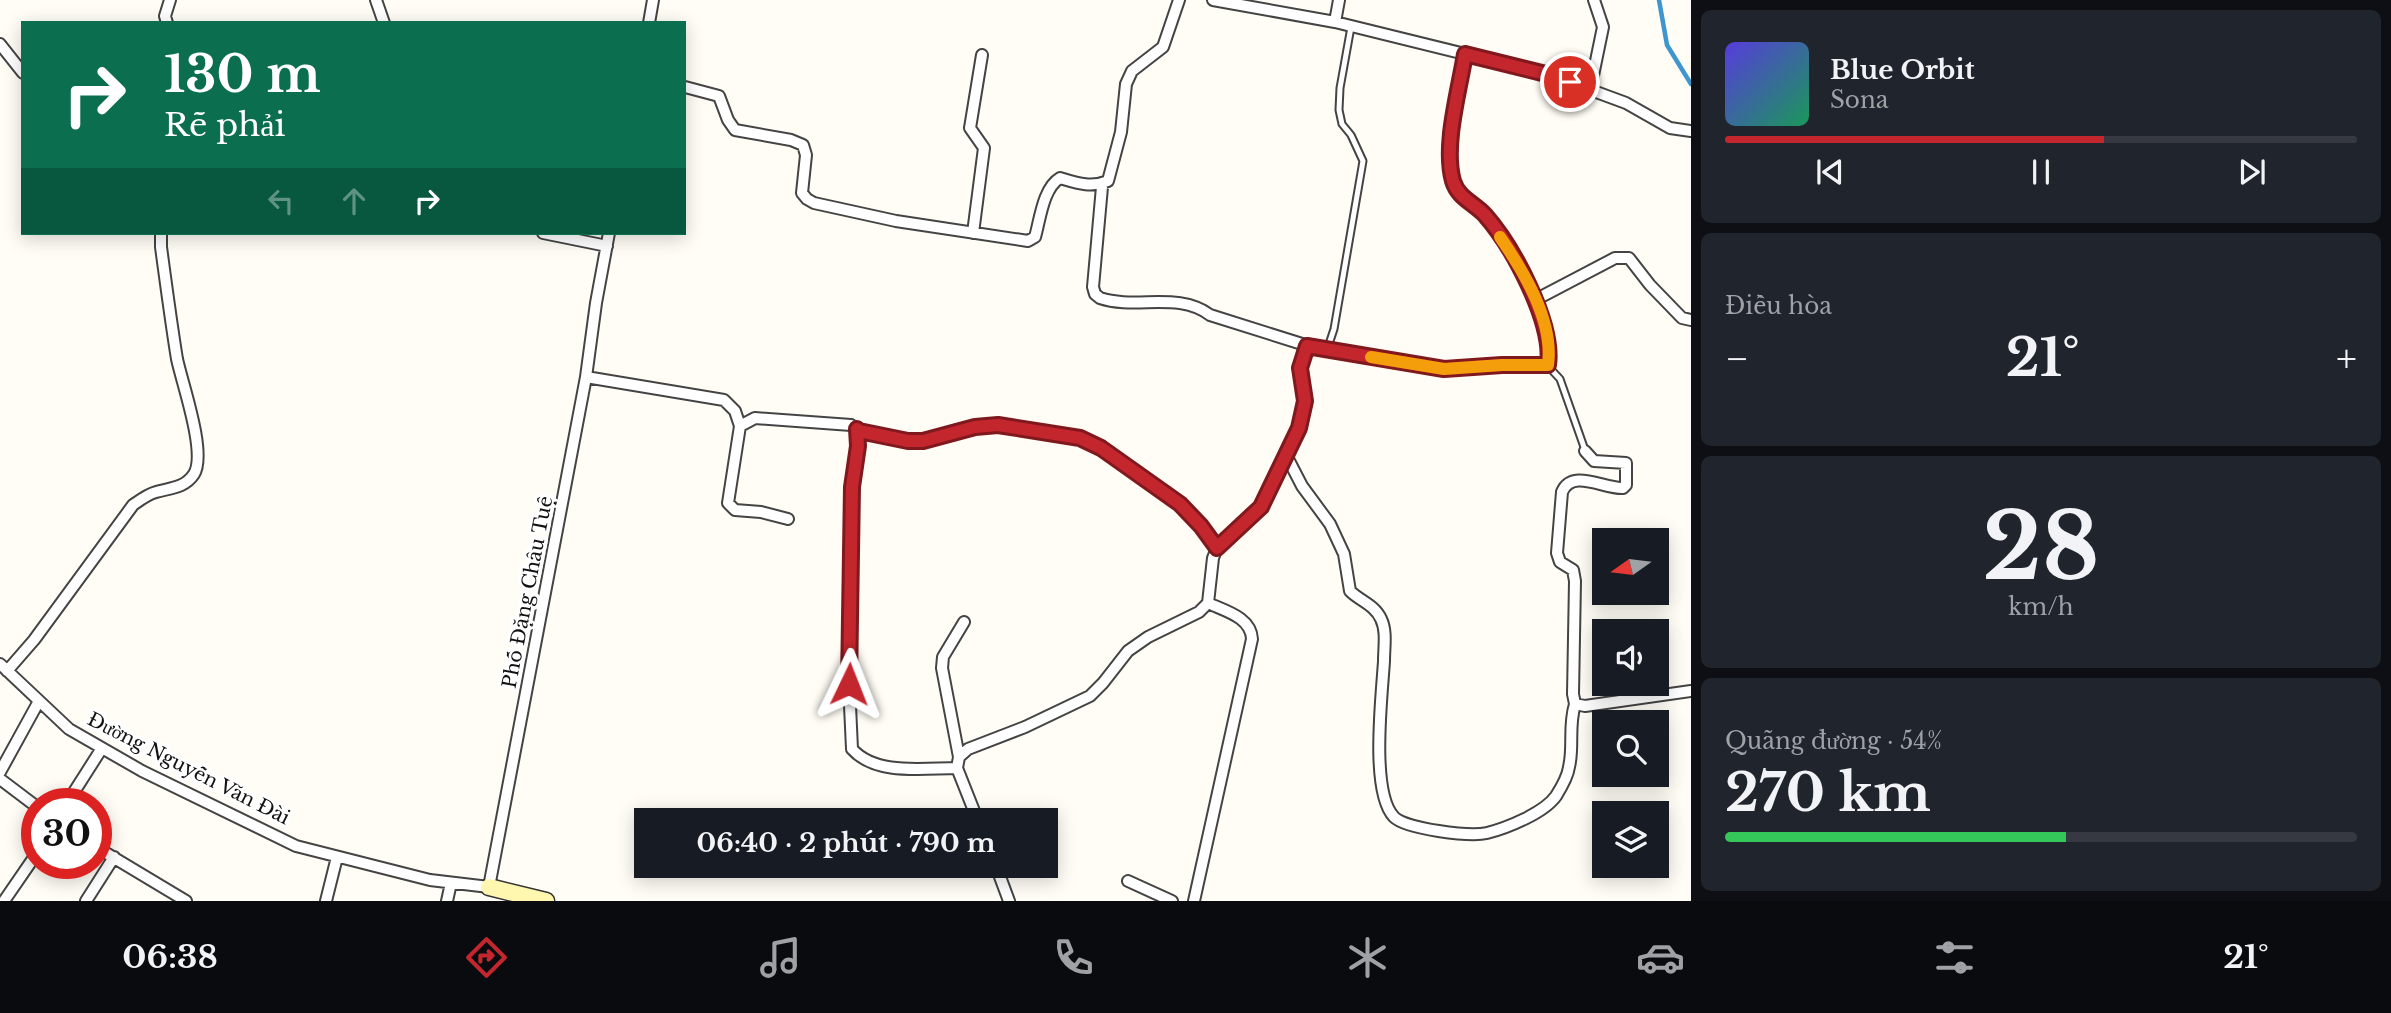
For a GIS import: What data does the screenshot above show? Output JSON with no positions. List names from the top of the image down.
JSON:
{
  "streets": {
    "street": ["Phố Đặng Châu Tuệ", "Đường Nguyễn Văn Đài"]
  },
  "crossings": [
    ["Phố Đặng Châu Tuệ", "Đường Nguyễn Văn Đài"]
  ],
  "north": "left",
  "page": {
    "turn": ["130 m", "Rẽ phải"],
    "song": ["Blue Orbit", "Sona"],
    "tile": [
      "Điều hòa",
      ["28", "km/h"],
      ["Quãng đường · 54%", "270 km"]
    ],
    "heat": ["−", "21°", "+"],
    "limit": "30",
    "trip": "06:40 · 2 phút · 790 m",
    "tabs": ["06:38", "21°"]
  }
}
